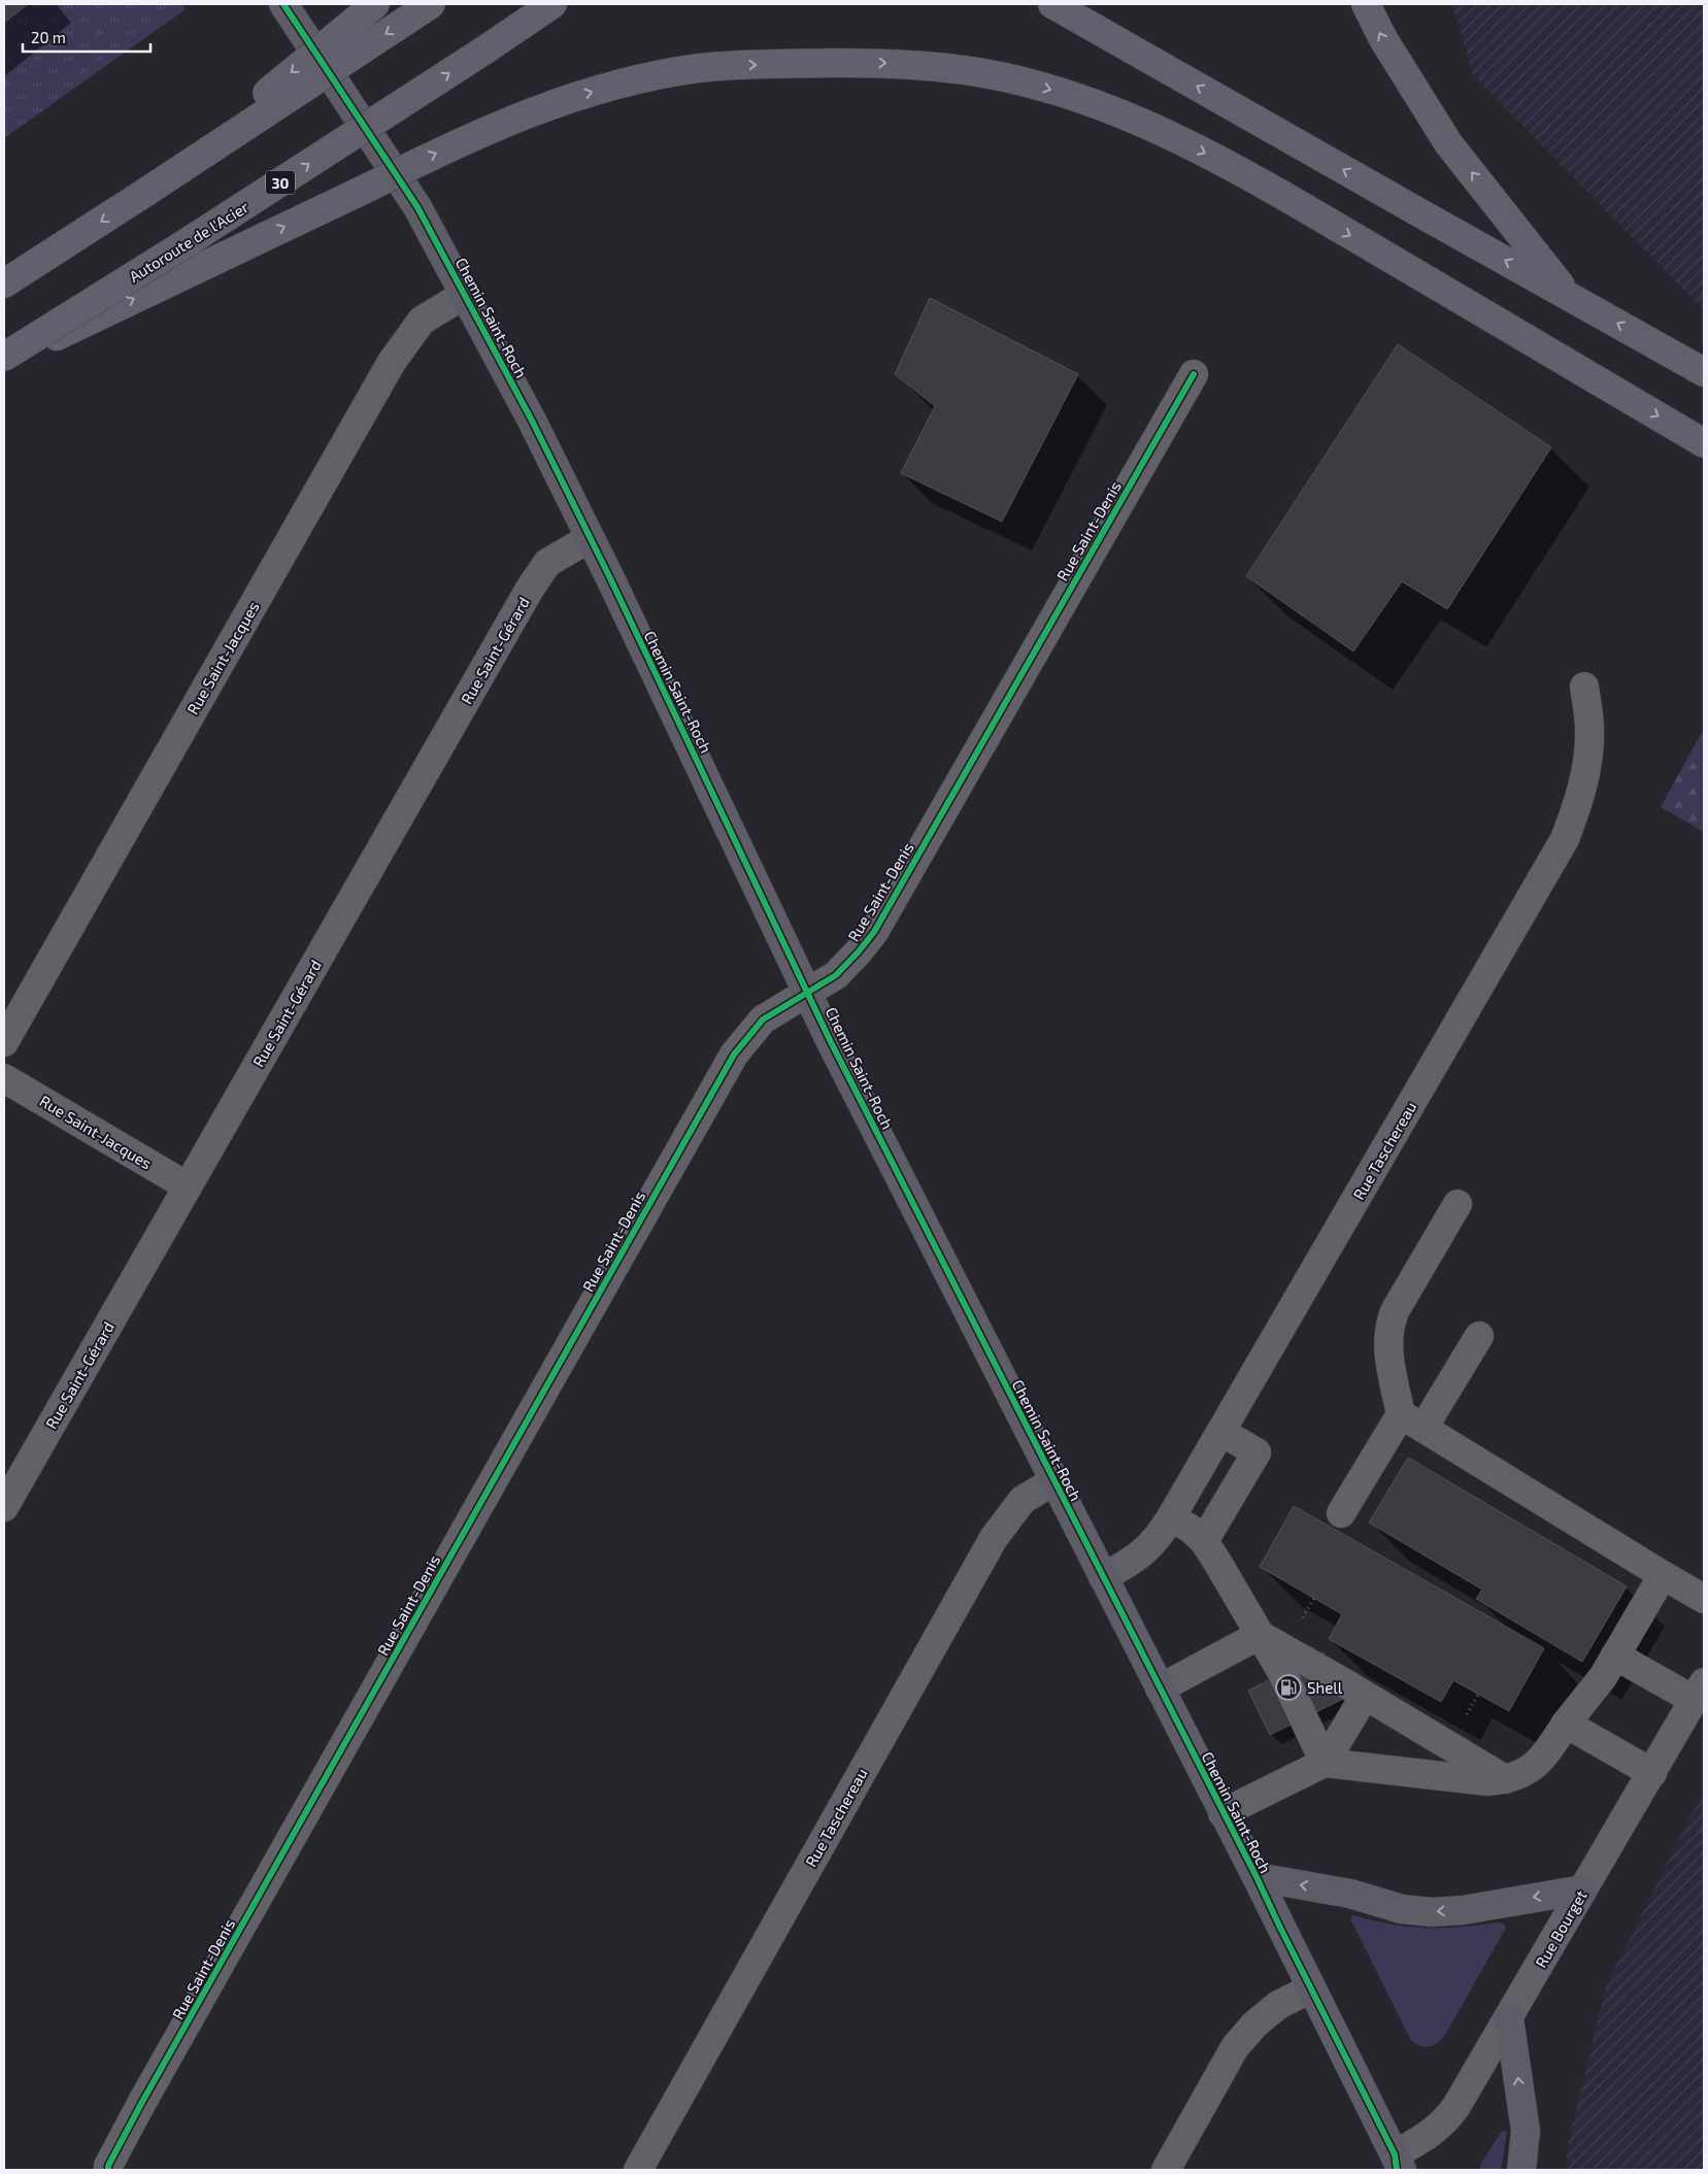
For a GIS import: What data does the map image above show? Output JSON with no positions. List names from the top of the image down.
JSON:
{
  "streets": {
    "highway": ["30", "Autoroute de l'Acier"],
    "main road": ["Chemin Saint-Roch"],
    "street": [
      "Rue Saint-Denis",
      "Rue Saint-Gérard",
      "Rue Saint-Jacques",
      "Rue Taschereau",
      "Rue Bourget"
    ]
  },
  "crossings": [
    ["Chemin Saint-Roch", "Rue Saint-Denis"],
    ["Chemin Saint-Roch", "Rue Saint-Gérard"],
    ["Chemin Saint-Roch", "Rue Saint-Jacques"],
    ["Chemin Saint-Roch", "Rue Taschereau"],
    ["Chemin Saint-Roch", "Rue Bourget"],
    ["Rue Saint-Gérard", "Rue Saint-Jacques"]
  ],
  "places": {
    "fuel station": ["Shell"]
  },
  "scale_bar": "20 m"
}
